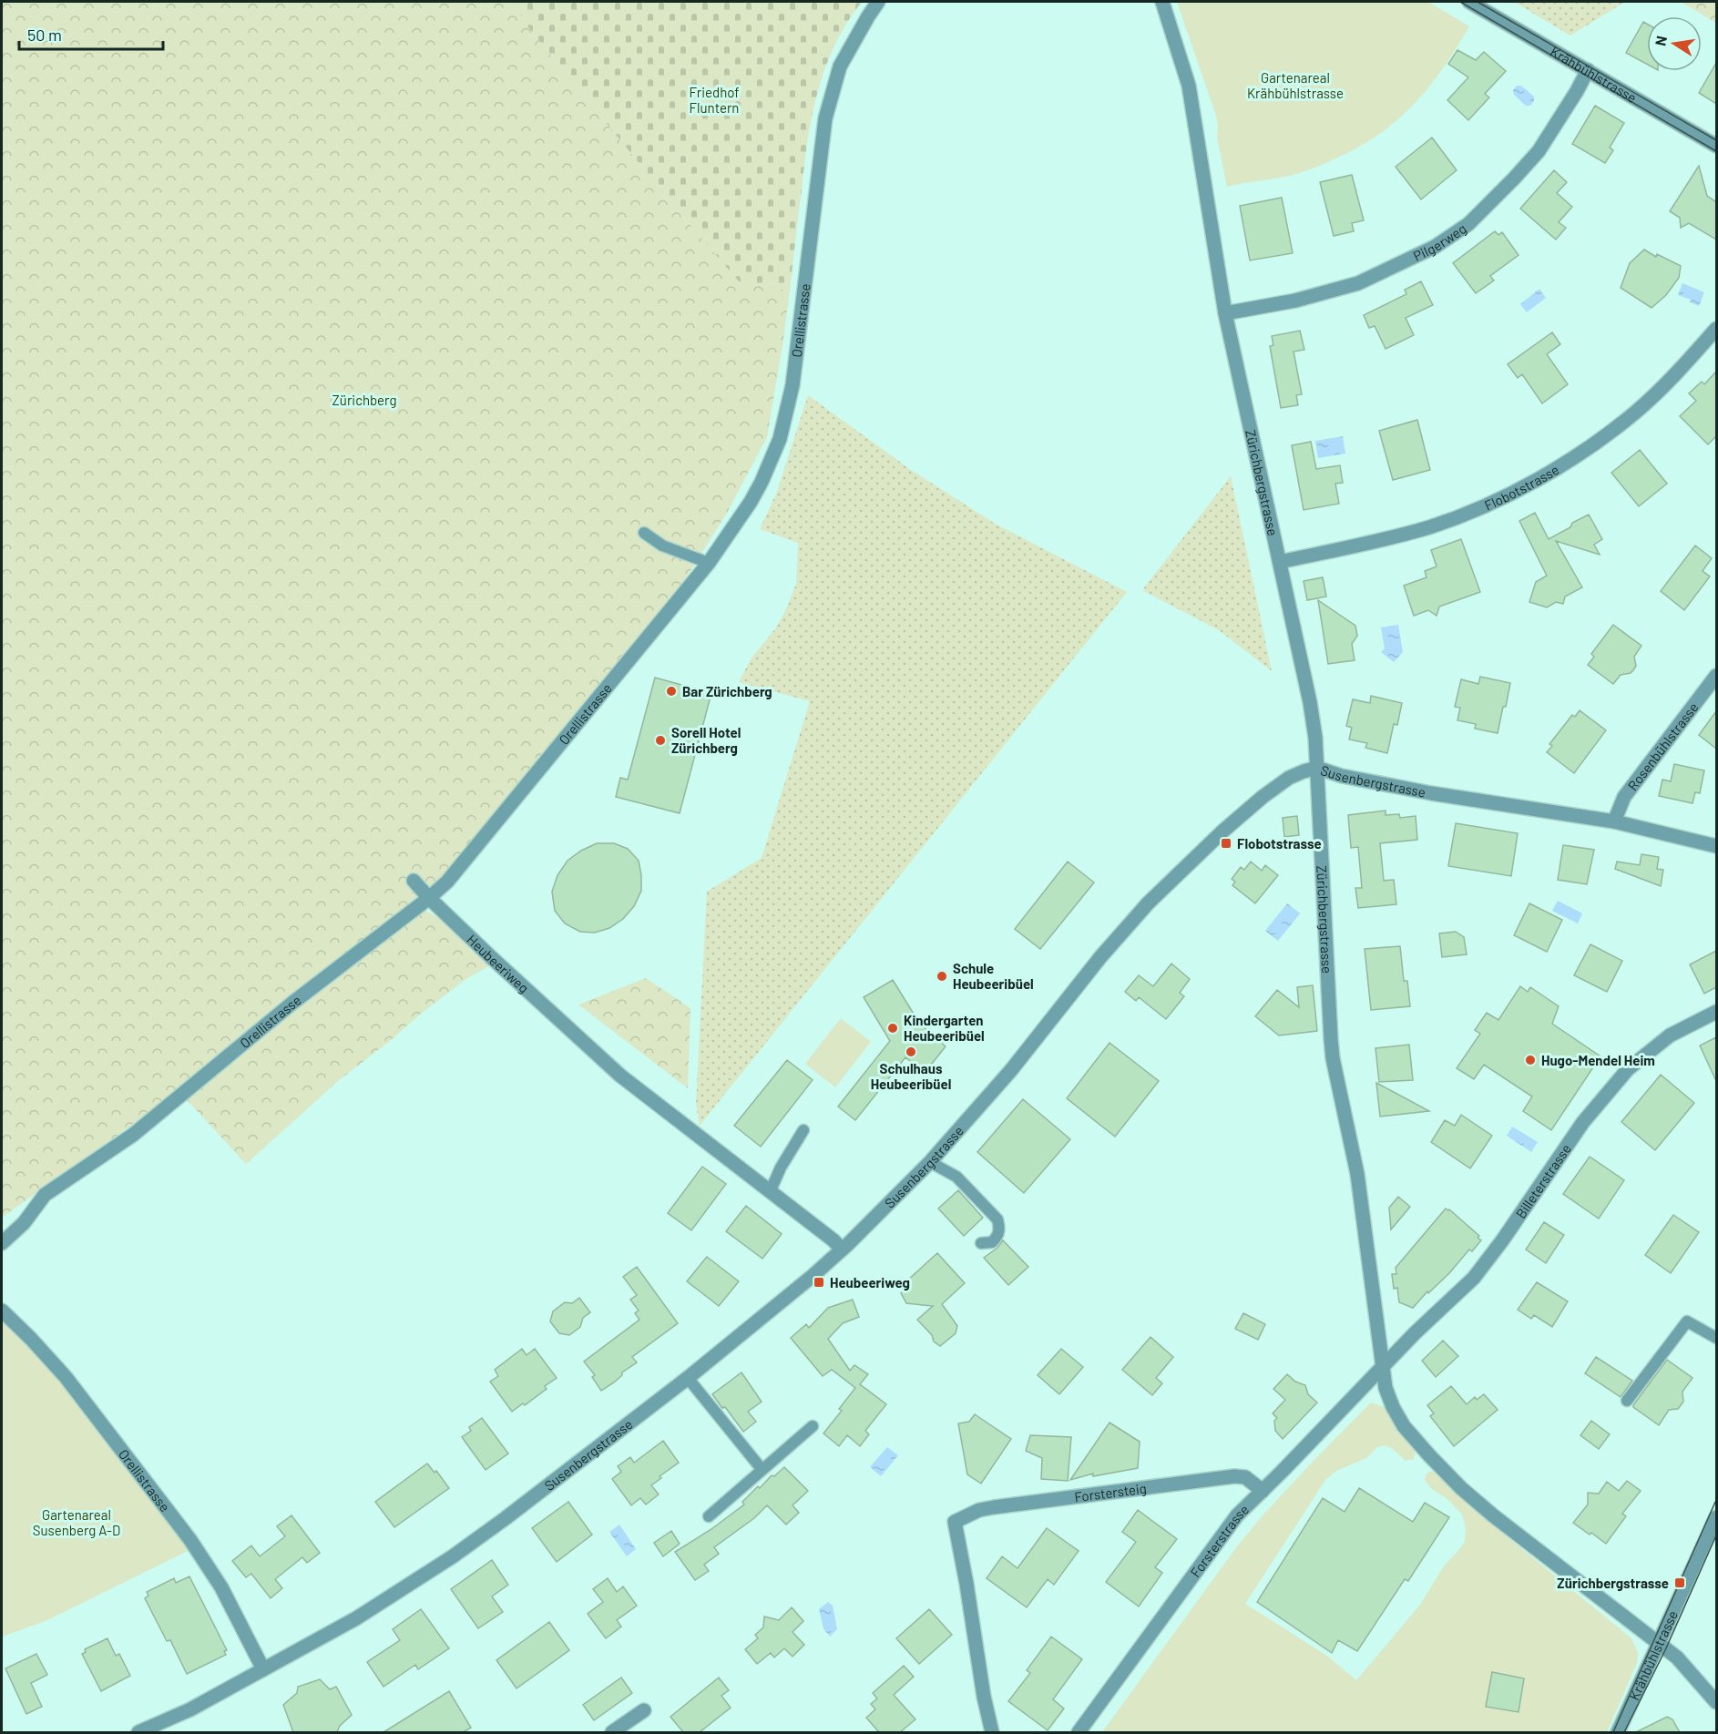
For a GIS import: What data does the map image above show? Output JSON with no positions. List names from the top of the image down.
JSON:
{
  "streets": {
    "street": [
      "Krähbühlstrasse",
      "Pilgerweg",
      "Orellistrasse",
      "Zürichbergstrasse",
      "Flobotstrasse",
      "Rosenbühlstrasse",
      "Susenbergstrasse",
      "Heubeeriweg",
      "Billeterstrasse",
      "Forstersteig",
      "Forsterstrasse"
    ]
  },
  "crossings": [
    ["Krähbühlstrasse", "Pilgerweg"],
    ["Krähbühlstrasse", "Zürichbergstrasse"],
    ["Pilgerweg", "Zürichbergstrasse"],
    ["Orellistrasse", "Susenbergstrasse"],
    ["Orellistrasse", "Heubeeriweg"],
    ["Zürichbergstrasse", "Flobotstrasse"],
    ["Zürichbergstrasse", "Susenbergstrasse"],
    ["Zürichbergstrasse", "Billeterstrasse"],
    ["Zürichbergstrasse", "Forsterstrasse"],
    ["Rosenbühlstrasse", "Susenbergstrasse"],
    ["Susenbergstrasse", "Heubeeriweg"],
    ["Billeterstrasse", "Forsterstrasse"],
    ["Forstersteig", "Forsterstrasse"]
  ],
  "parks": [
    "Gartenareal Krähbühlstrasse",
    "Friedhof Fluntern",
    "Zürichberg",
    "Gartenareal Susenberg A-D"
  ],
  "places": {
    "other": [
      "Bar Zürichberg",
      "Sorell Hotel Zürichberg",
      "Schule Heubeeribüel",
      "Kindergarten Heubeeribüel",
      "Schulhaus Heubeeribüel",
      "Hugo-Mendel Heim"
    ],
    "transit": ["Flobotstrasse", "Heubeeriweg", "Zürichbergstrasse"]
  },
  "scale_bar": "50 m",
  "north": "left"
}
